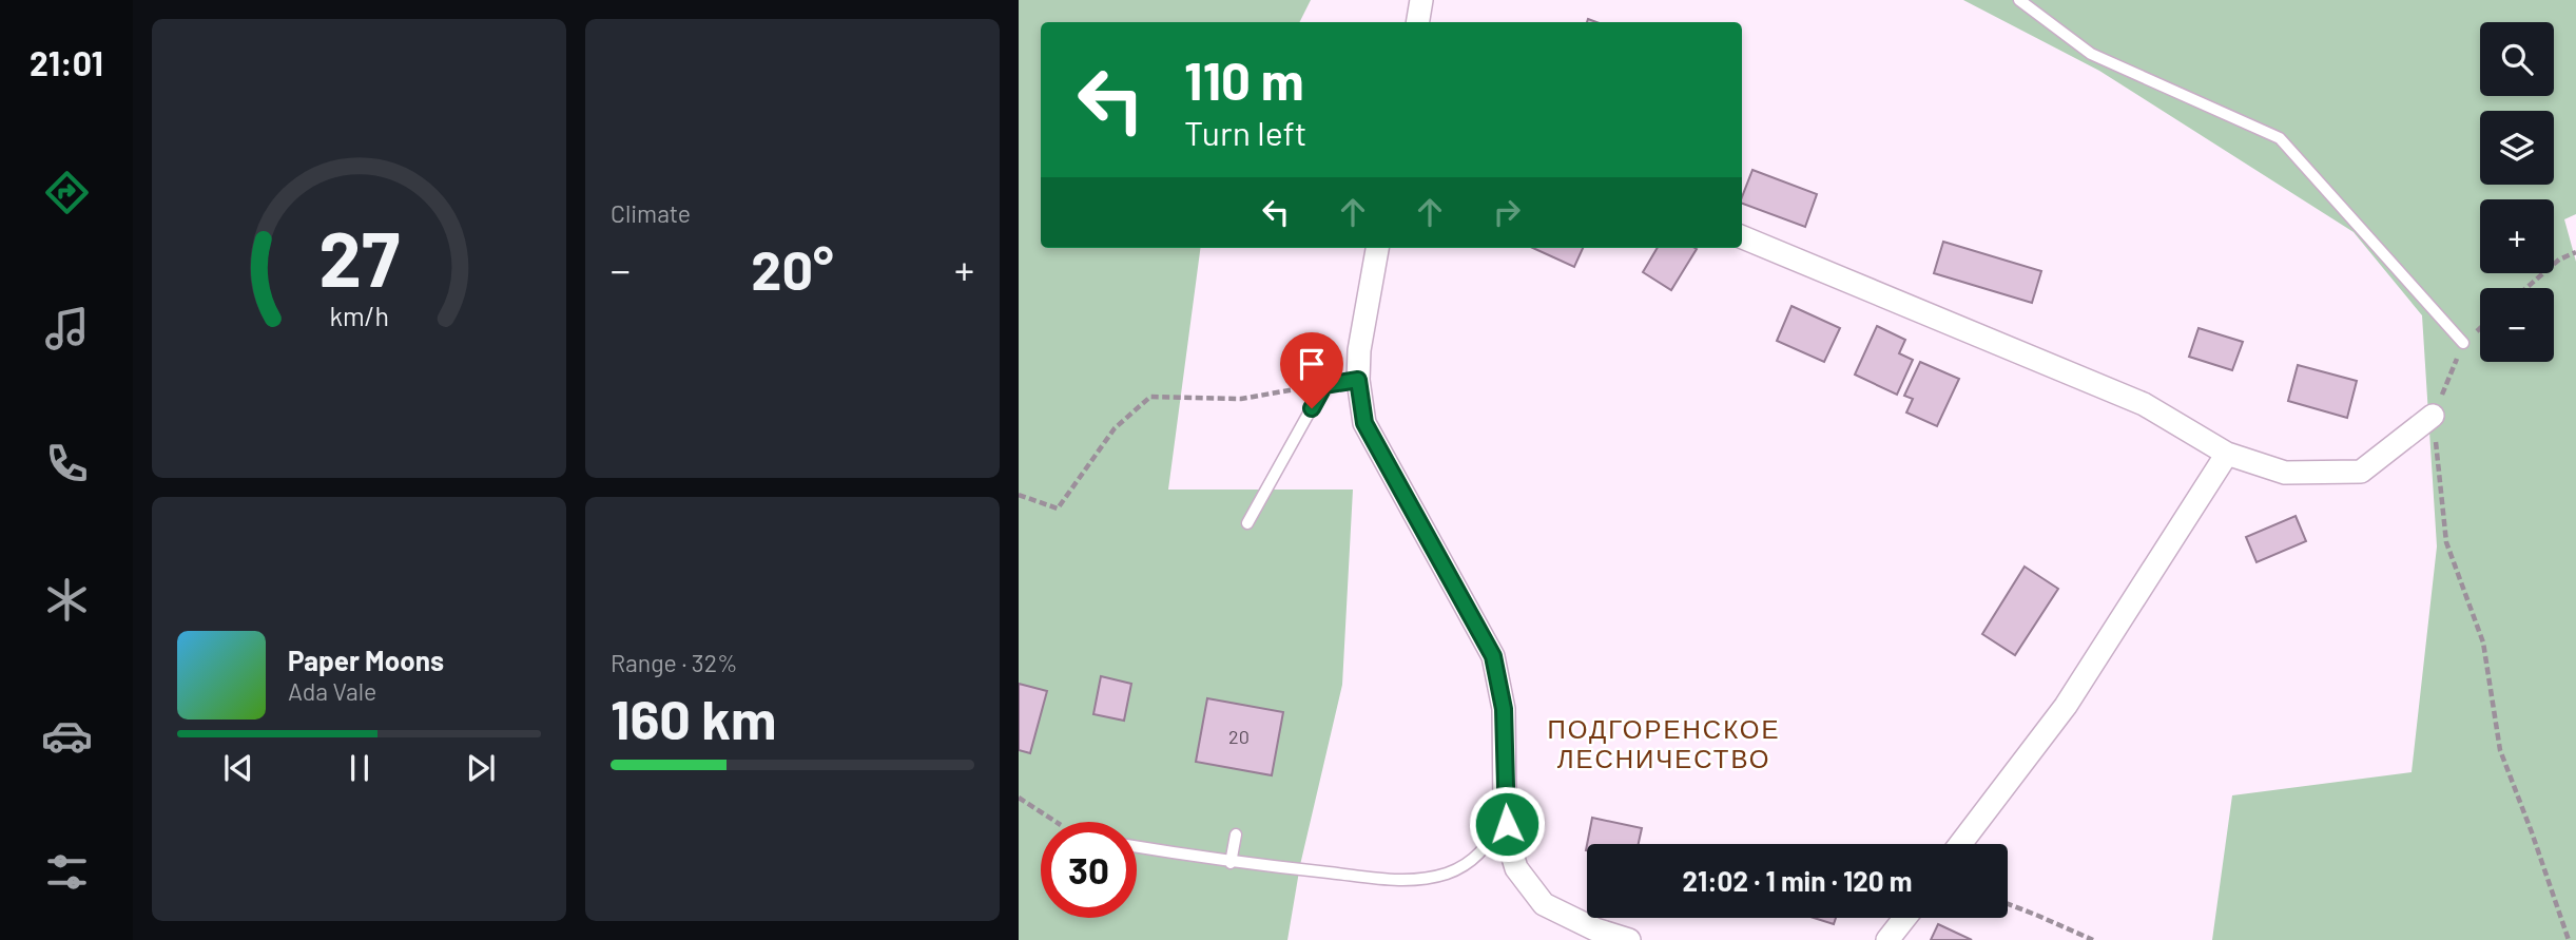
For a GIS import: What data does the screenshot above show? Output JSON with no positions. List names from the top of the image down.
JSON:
{
  "districts": ["ПОДГОРЕНСКОЕ ЛЕСНИЧЕСТВО"],
  "house_numbers": ["20"],
  "page": {
    "tabs": "21:01",
    "tile": [
      "Climate",
      ["Range · 32%", "160 km"]
    ],
    "map_buttons": ["+", "−"],
    "turn": ["110 m", "Turn left"],
    "heat": ["−", "20°", "+"],
    "song": ["Paper Moons", "Ada Vale"],
    "limit": "30",
    "trip": "21:02 · 1 min · 120 m",
    "gauge": ["27", "km/h"]
  }
}
